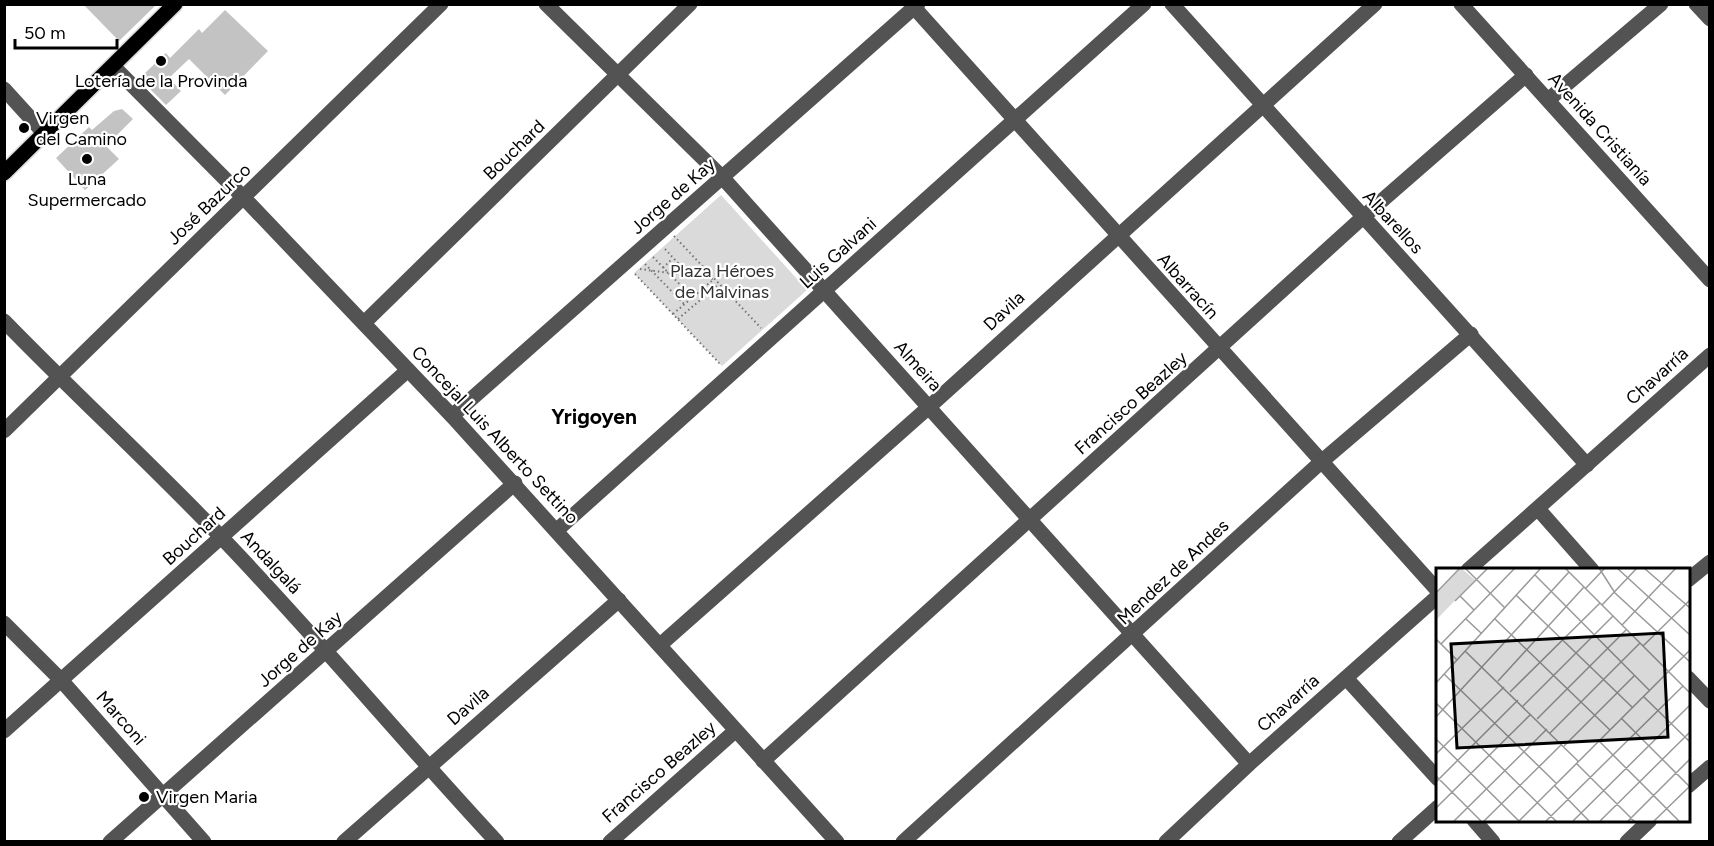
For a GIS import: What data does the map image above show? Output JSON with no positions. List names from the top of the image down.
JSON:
{
  "streets": {
    "street": [
      "Avenida Cristianía",
      "Bouchard",
      "Jorge de Kay",
      "José Bazurco",
      "Albarellos",
      "Luis Galvani",
      "Albarracín",
      "Davila",
      "Almeira",
      "Chavarría",
      "Francisco Beazley",
      "Concejal Luis Alberto Settino",
      "Andalgalá",
      "Mendez de Andes",
      "Marconi"
    ]
  },
  "crossings": [
    ["Avenida Cristianía", "Francisco Beazley"],
    ["Bouchard", "Almeira"],
    ["Bouchard", "Concejal Luis Alberto Settino"],
    ["Bouchard", "Andalgalá"],
    ["Bouchard", "Marconi"],
    ["Jorge de Kay", "Albarracín"],
    ["Jorge de Kay", "Almeira"],
    ["Jorge de Kay", "Concejal Luis Alberto Settino"],
    ["Jorge de Kay", "Andalgalá"],
    ["Jorge de Kay", "Marconi"],
    ["José Bazurco", "Concejal Luis Alberto Settino"],
    ["José Bazurco", "Andalgalá"],
    ["Albarellos", "Davila"],
    ["Albarellos", "Chavarría"],
    ["Albarellos", "Francisco Beazley"],
    ["Albarellos", "Mendez de Andes"],
    ["Luis Galvani", "Albarracín"],
    ["Luis Galvani", "Almeira"],
    ["Luis Galvani", "Concejal Luis Alberto Settino"],
    ["Albarracín", "Davila"],
    ["Albarracín", "Francisco Beazley"],
    ["Albarracín", "Mendez de Andes"],
    ["Davila", "Almeira"],
    ["Davila", "Concejal Luis Alberto Settino"],
    ["Davila", "Andalgalá"],
    ["Almeira", "Chavarría"],
    ["Almeira", "Francisco Beazley"],
    ["Almeira", "Mendez de Andes"],
    ["Francisco Beazley", "Concejal Luis Alberto Settino"]
  ],
  "districts": ["Yrigoyen"],
  "parks": ["Plaza Héroes de Malvinas"],
  "places": [
    "Lotería de la Provinda",
    "Virgen del Camino",
    "Luna Supermercado",
    "Virgen Maria"
  ],
  "scale_bar": "50 m"
}
